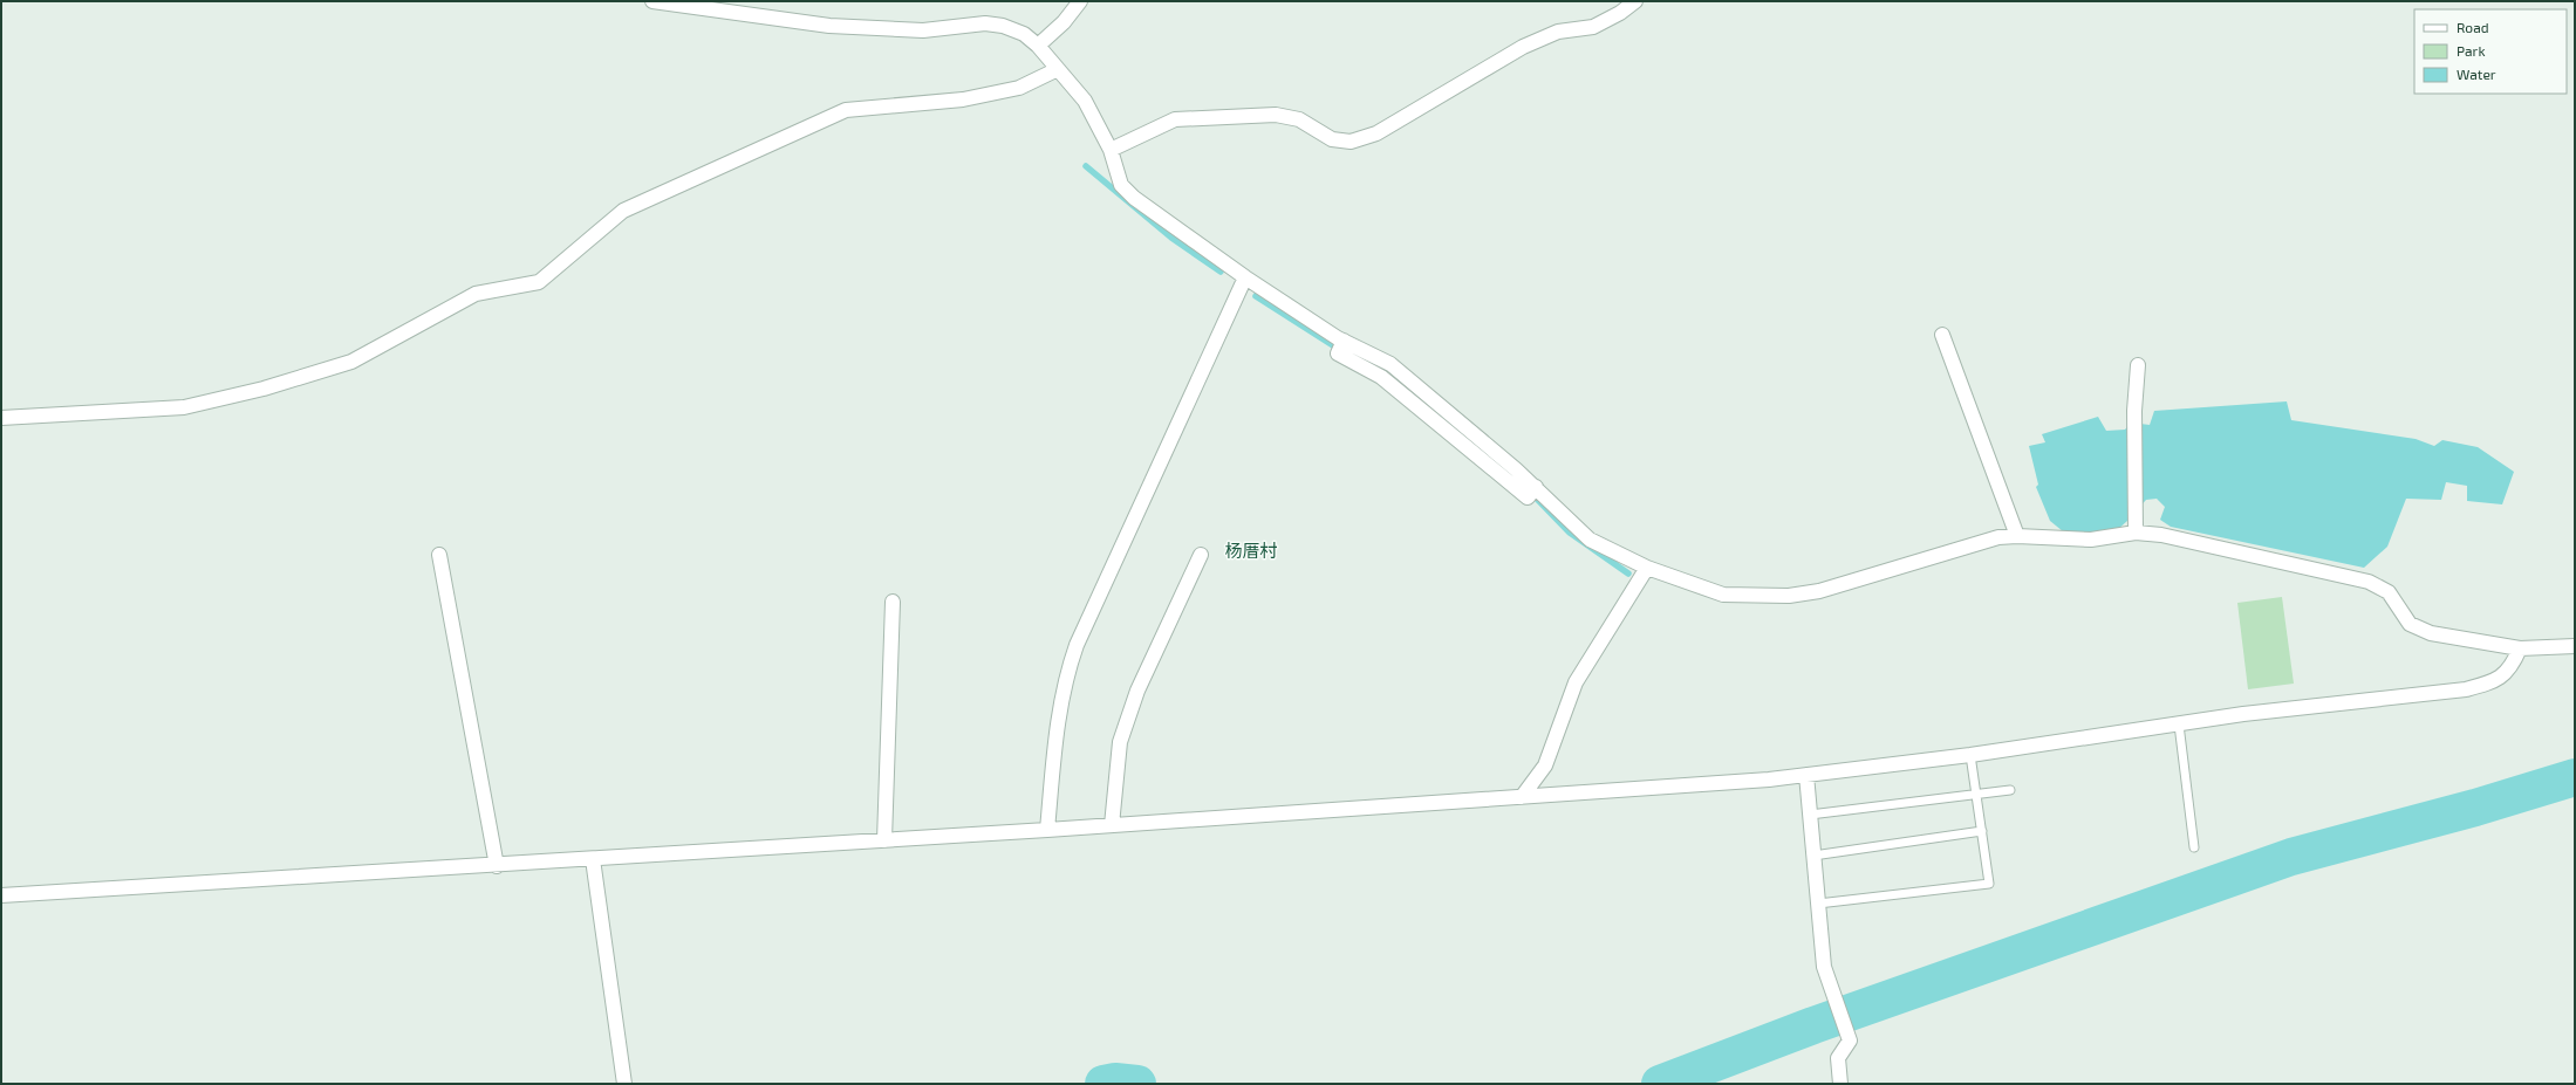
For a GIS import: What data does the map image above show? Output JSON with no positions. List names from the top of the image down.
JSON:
{
  "districts": ["杨厝村"],
  "legend": ["Road", "Park", "Water"]
}
